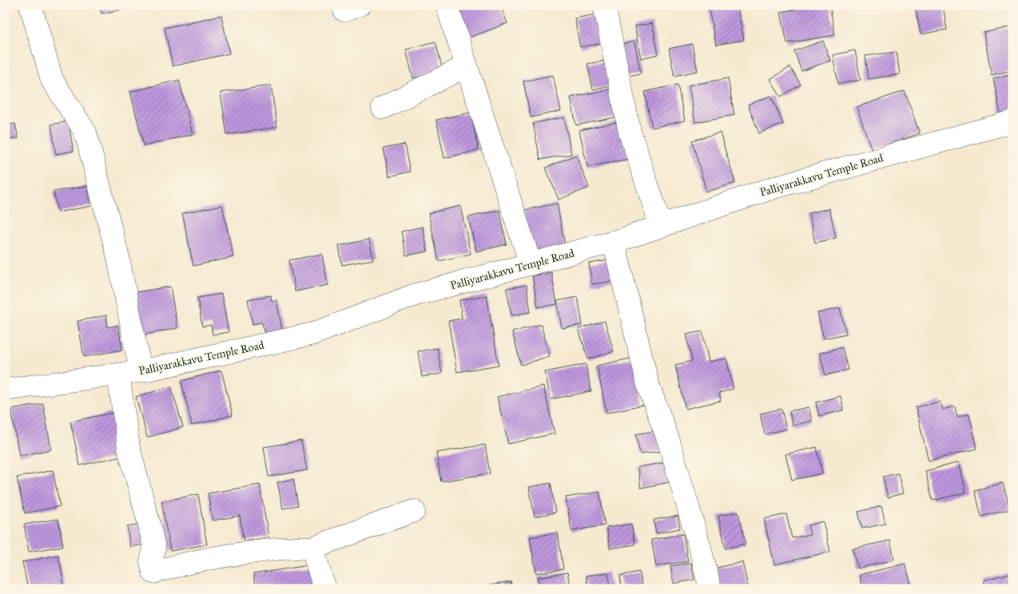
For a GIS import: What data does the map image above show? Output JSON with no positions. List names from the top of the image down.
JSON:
{
  "streets": {
    "street": ["Palliyarakkavu Temple Road"]
  }
}
